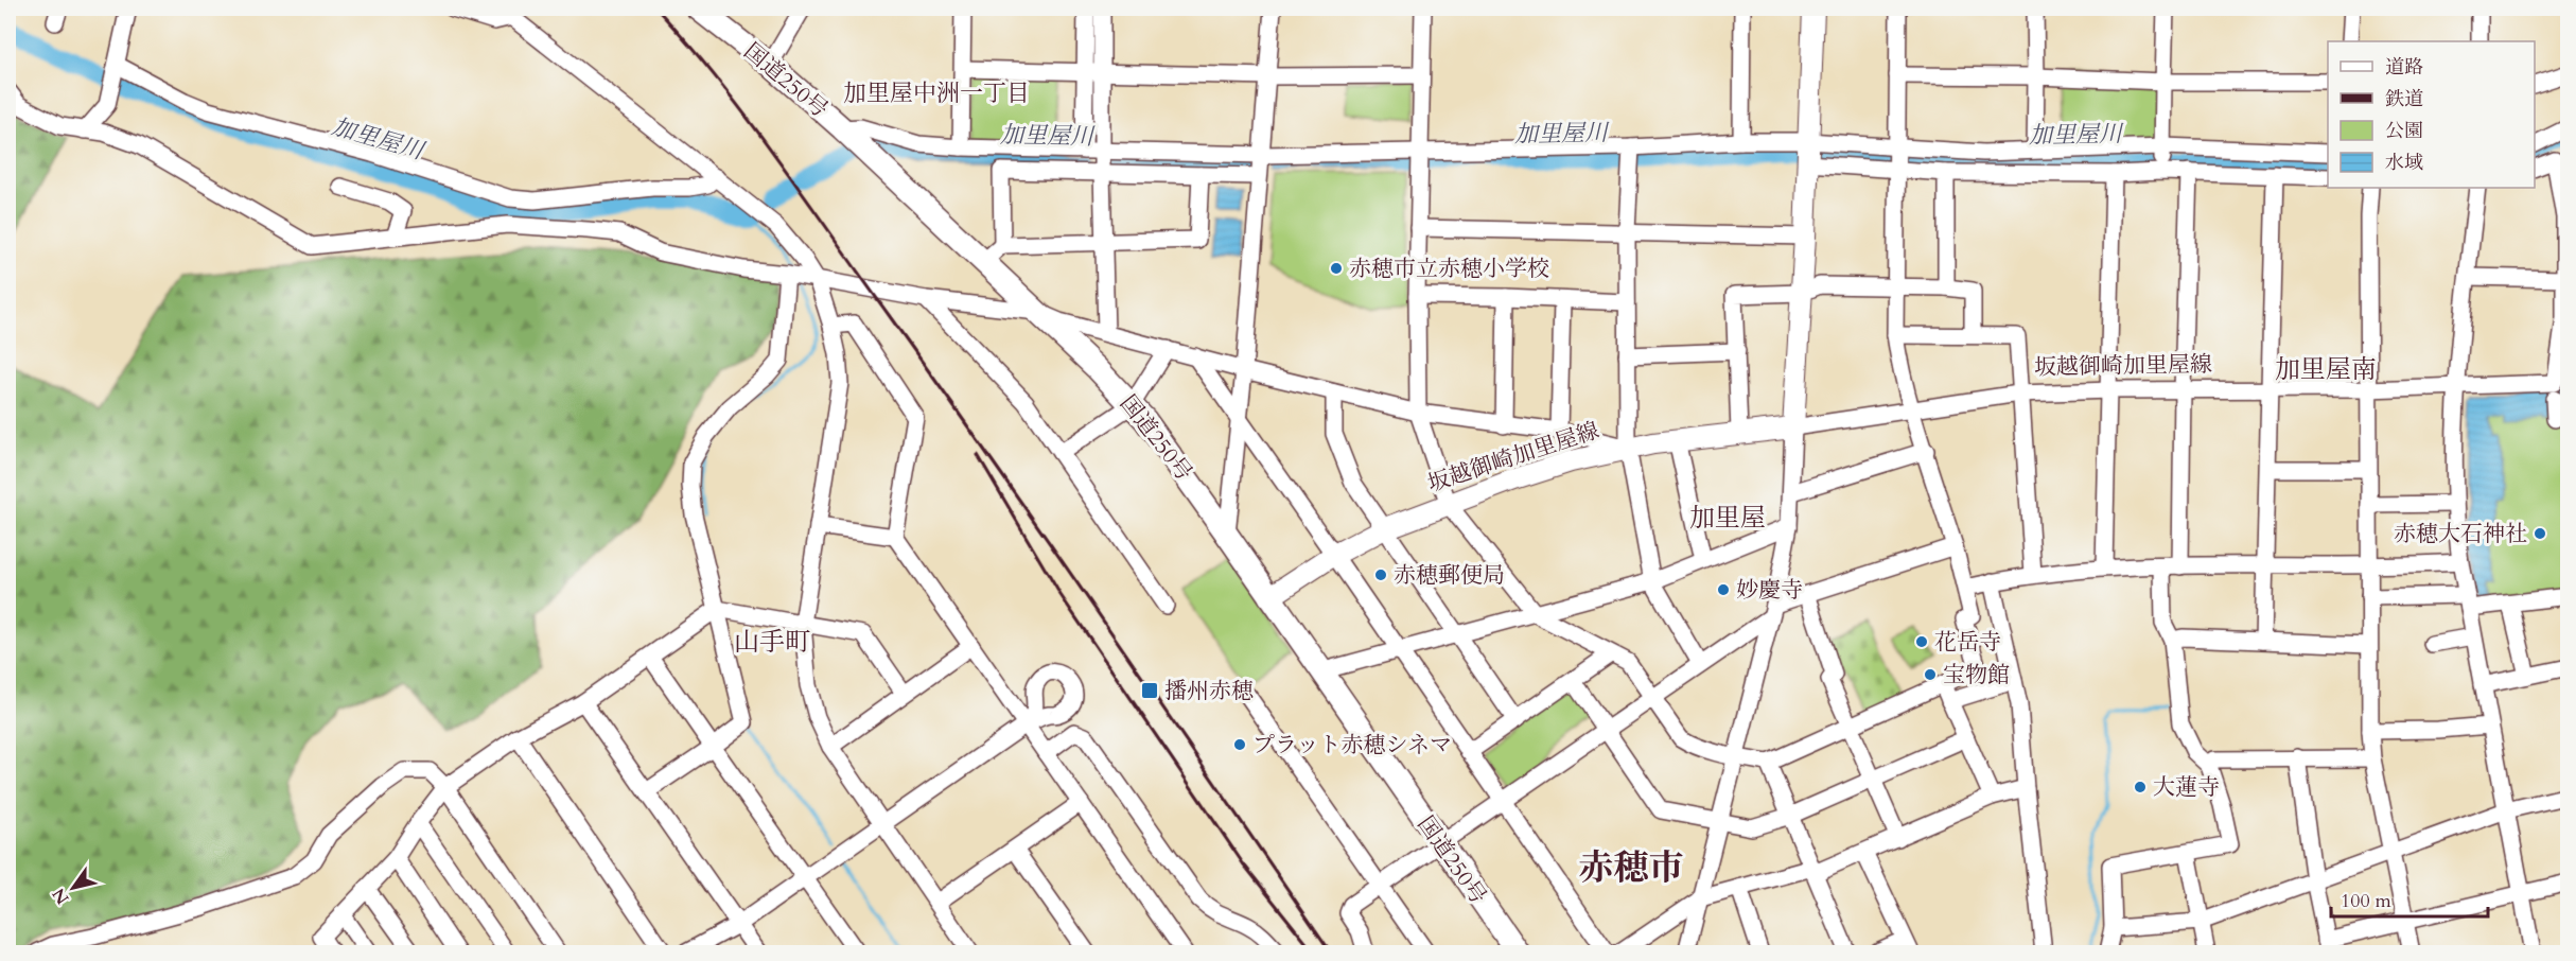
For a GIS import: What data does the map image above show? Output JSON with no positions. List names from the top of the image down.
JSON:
{
  "streets": {
    "highway": ["国道250号"],
    "main road": ["坂越御崎加里屋線"]
  },
  "crossings": [
    ["国道250号", "坂越御崎加里屋線"]
  ],
  "districts": [
    "加里屋中洲一丁目",
    "加里屋南",
    "加里屋",
    "山手町",
    "赤穂市"
  ],
  "water": ["加里屋川"],
  "places": {
    "other": [
      "赤穂市立赤穂小学校",
      "赤穂大石神社",
      "赤穂郵便局",
      "妙慶寺",
      "花岳寺",
      "宝物館",
      "プラット赤穂シネマ",
      "大蓮寺"
    ],
    "transit": ["播州赤穂"]
  },
  "legend": [
    "道路",
    "鉄道",
    "公園",
    "水域"
  ],
  "scale_bar": "100 m",
  "north": "bottom left"
}
